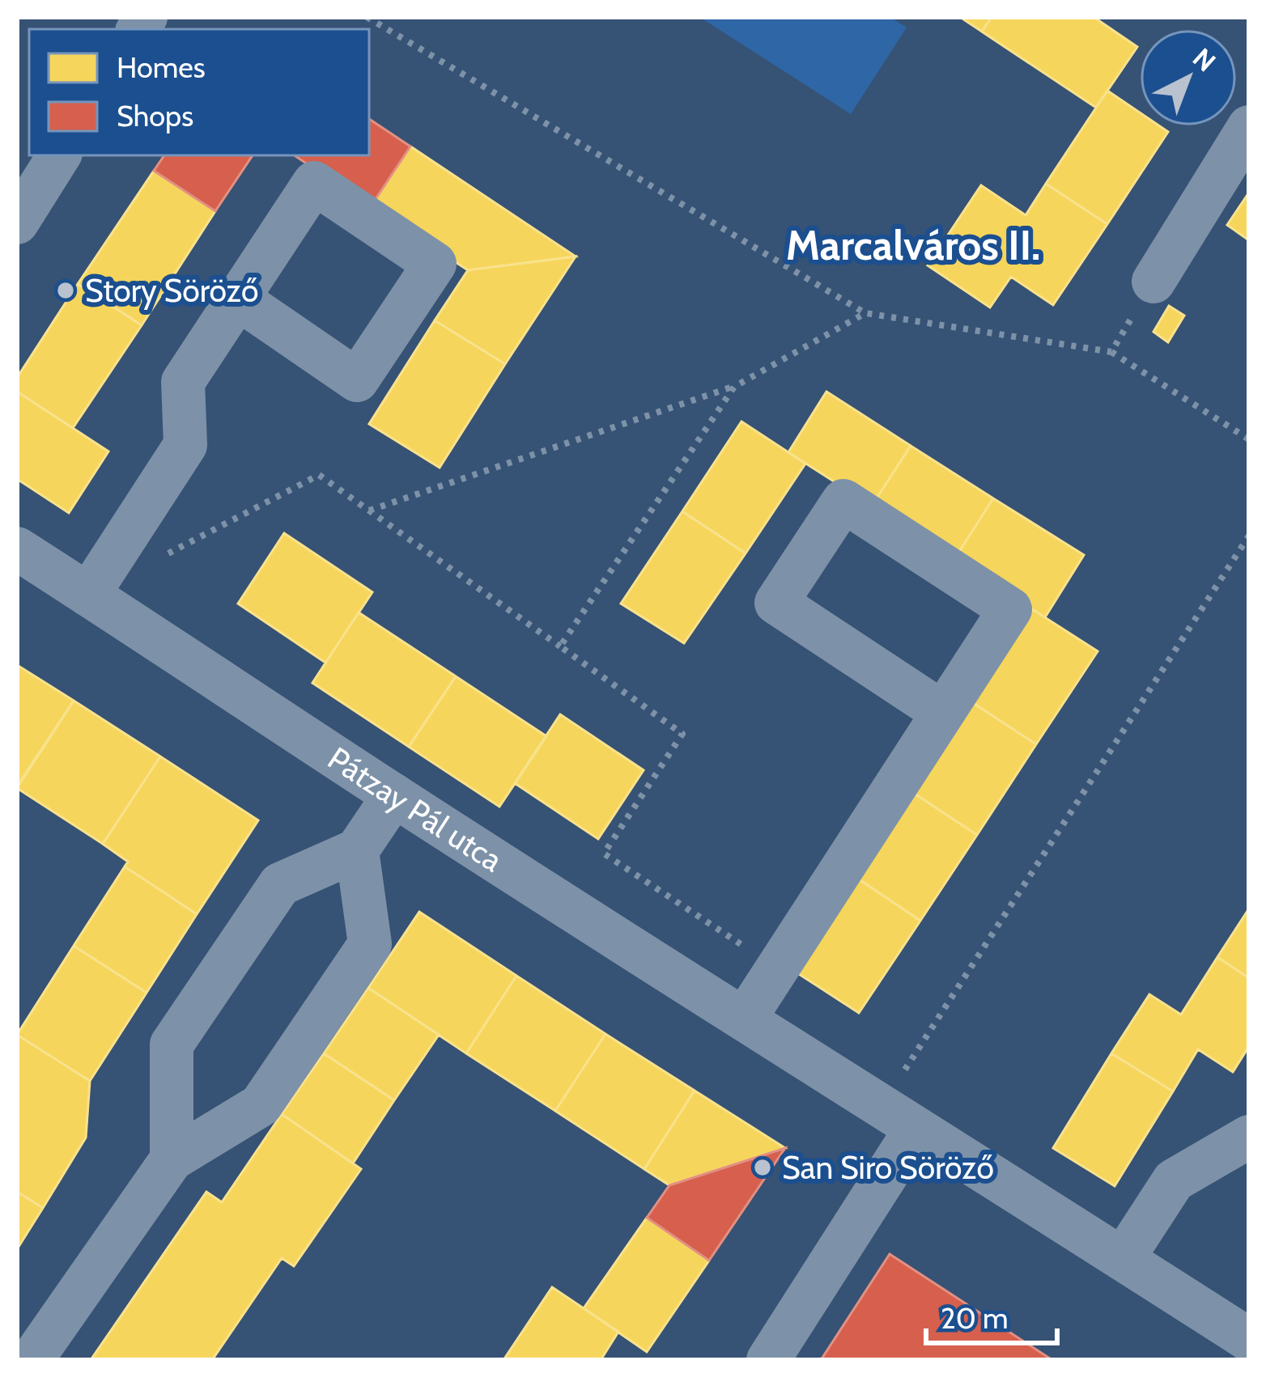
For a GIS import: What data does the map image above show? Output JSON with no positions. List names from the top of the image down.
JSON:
{
  "streets": {
    "street": ["Pátzay Pál utca"]
  },
  "districts": ["Marcalváros II."],
  "places": ["Story Söröző", "San Siro Söröző"],
  "legend": ["Homes", "Shops"],
  "scale_bar": "20 m",
  "north": "top right"
}
